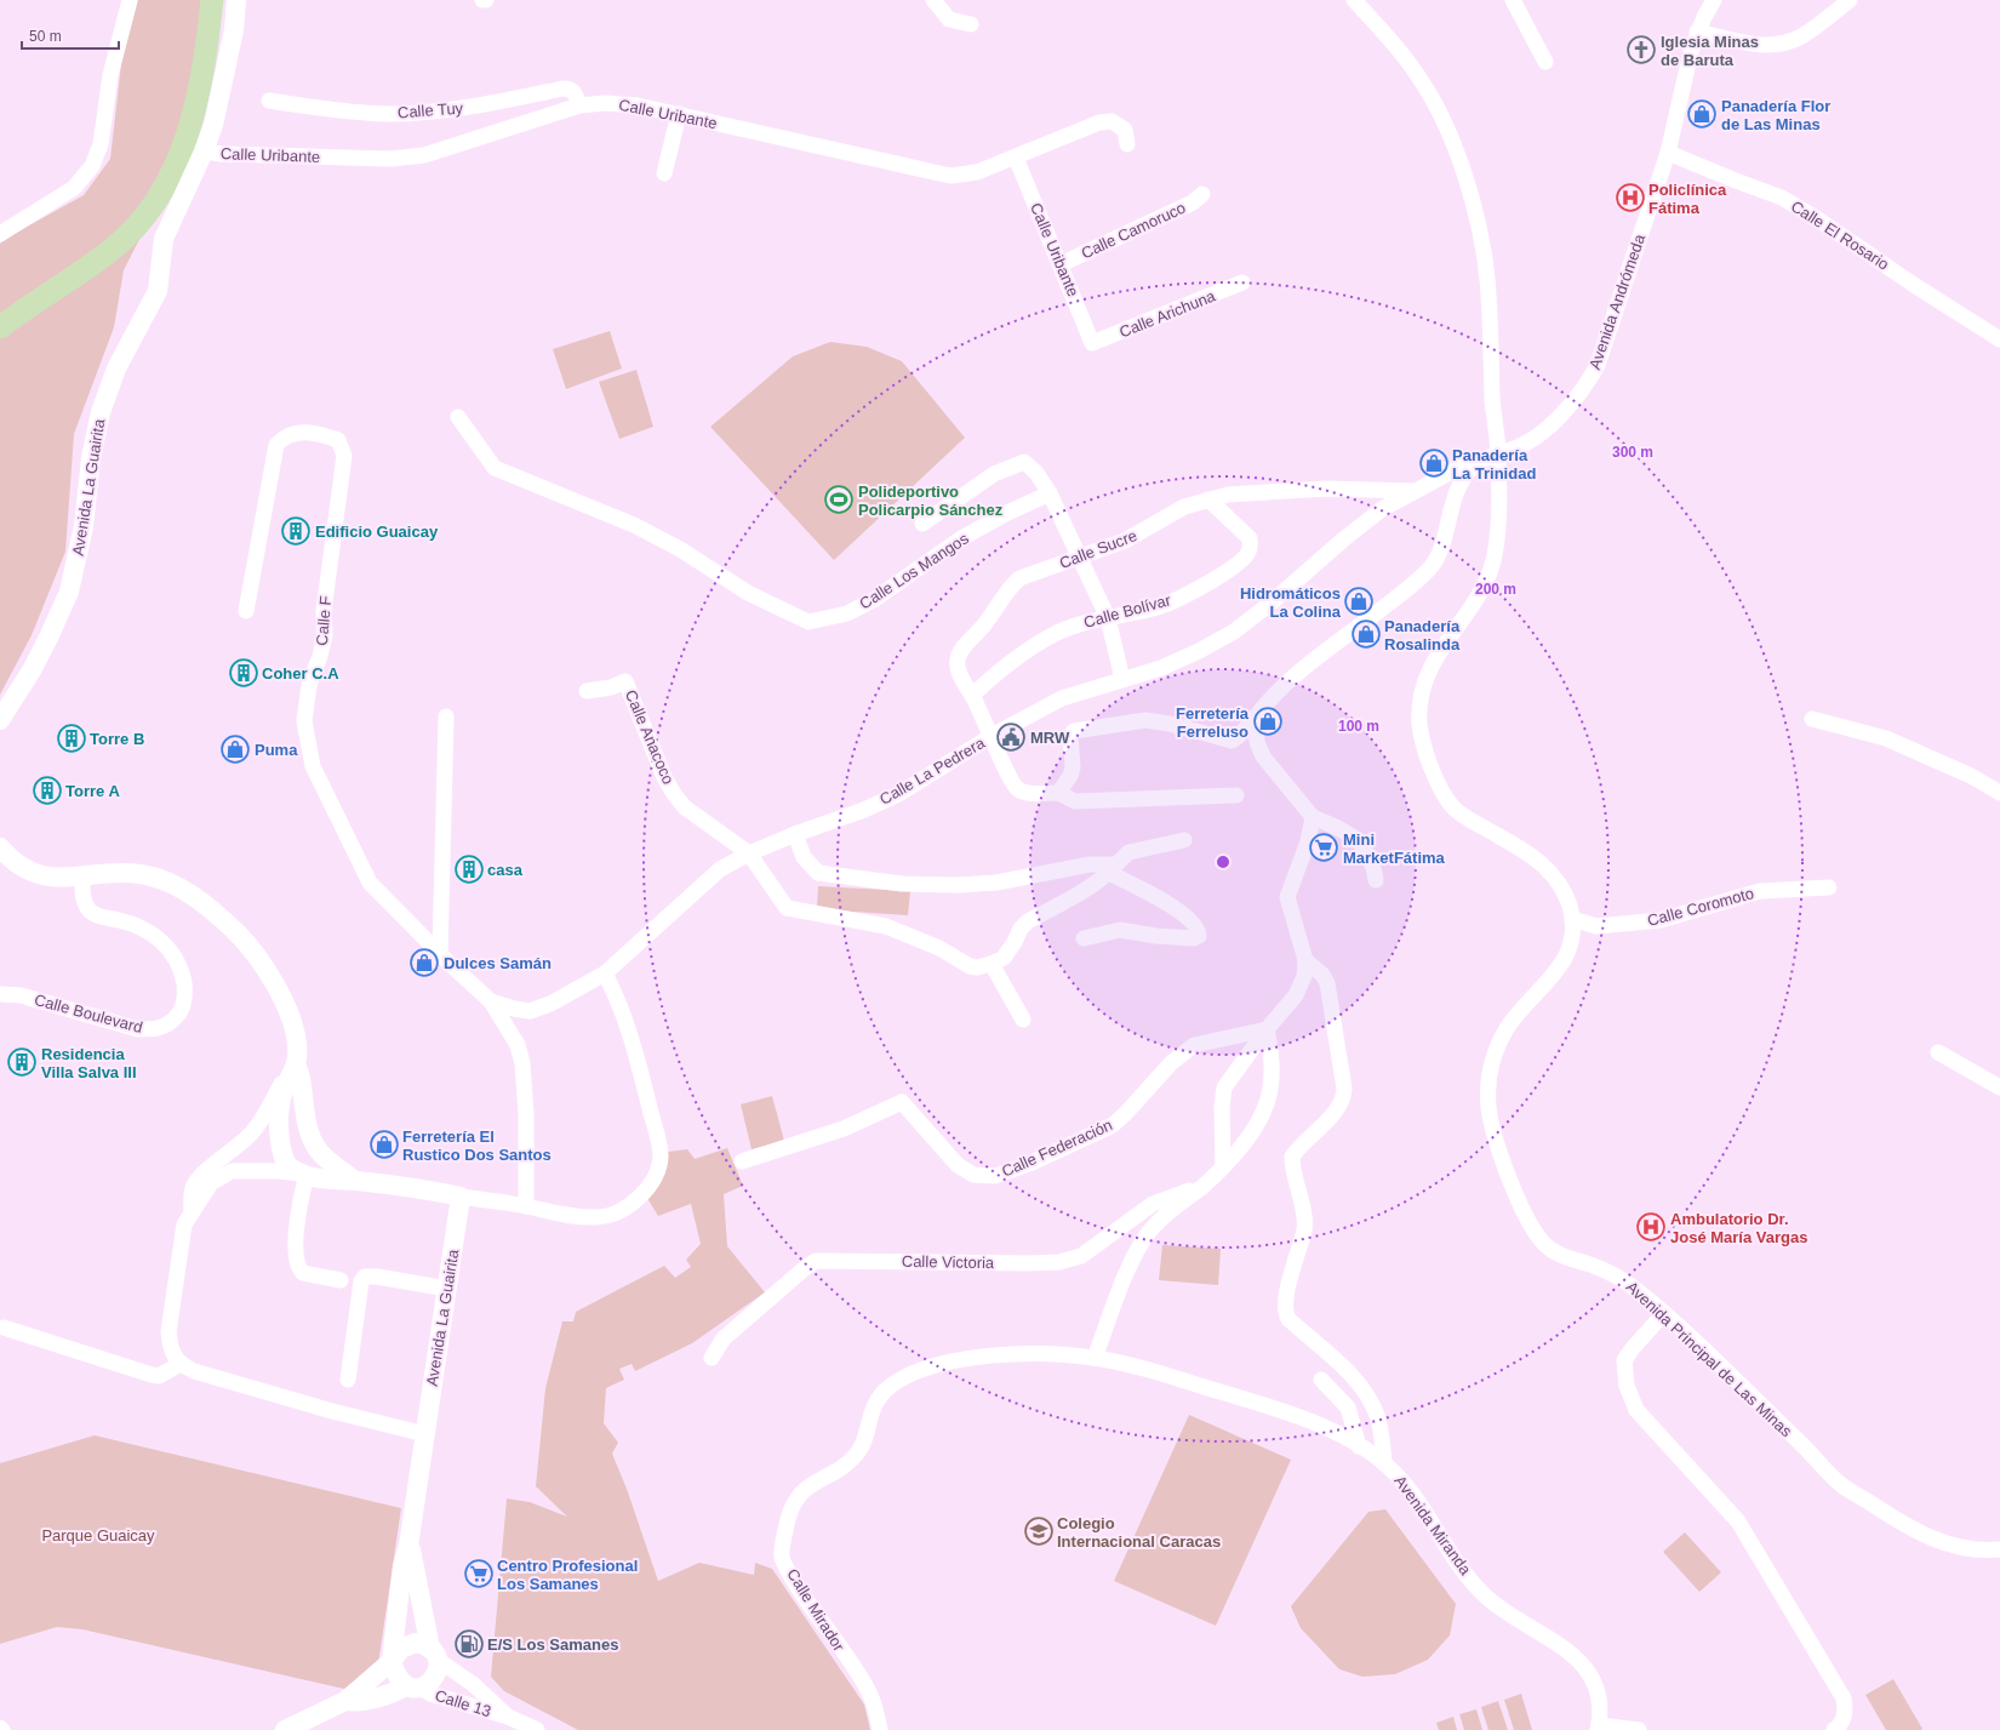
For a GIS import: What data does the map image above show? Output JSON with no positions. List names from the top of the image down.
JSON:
{
  "streets": {
    "street": [
      "Calle Tuy",
      "Calle Uribante",
      "Calle Camoruco",
      "Calle El Rosario",
      "Avenida Andrómeda",
      "Calle Arichuna",
      "Avenida La Guairita",
      "Calle Sucre",
      "Calle Los Mangos",
      "Calle Bolívar",
      "Calle F",
      "Calle Anacoco",
      "Calle La Pedrera",
      "Calle Coromoto",
      "Calle Boulevard",
      "Calle Federación",
      "Calle Victoria",
      "Avenida Principal de Las Minas",
      "Avenida Miranda",
      "Calle Mirador",
      "Calle 13"
    ]
  },
  "crossings": [
    ["Calle Tuy", "Calle Uribante"],
    ["Calle Uribante", "Calle Camoruco"],
    ["Calle Uribante", "Calle Arichuna"],
    ["Calle Uribante", "Avenida La Guairita"],
    ["Calle El Rosario", "Avenida Andrómeda"],
    ["Avenida Andrómeda", "Calle La Pedrera"],
    ["Avenida Andrómeda", "Avenida Principal de Las Minas"],
    ["Avenida La Guairita", "Calle 13"],
    ["Calle Sucre", "Calle Bolívar"],
    ["Calle Sucre", "Calle La Pedrera"],
    ["Calle F", "Calle La Pedrera"],
    ["Calle Anacoco", "Calle La Pedrera"],
    ["Calle Coromoto", "Avenida Principal de Las Minas"],
    ["Avenida Miranda", "Calle Mirador"]
  ],
  "parks": ["Parque Guaicay"],
  "places": {
    "church": ["Iglesia Minas de Baruta"],
    "shop": [
      "Panadería Flor de Las Minas",
      "Panadería La Trinidad",
      "Hidromáticos La Colina",
      "Panadería Rosalinda",
      "Ferretería Ferreluso",
      "Puma",
      "Dulces Samán",
      "Ferretería El Rustico Dos Santos"
    ],
    "hospital": ["Policlínica Fátima", "Ambulatorio Dr. José María Vargas"],
    "sports": ["Polideportivo Policarpio Sánchez"],
    "building": [
      "Edificio Guaicay",
      "Coher C.A",
      "Torre B",
      "Torre A",
      "casa",
      "Residencia Villa Salva III"
    ],
    "public building": ["MRW"],
    "supermarket": ["Mini MarketFátima", "Centro Profesional Los Samanes"],
    "school or university": ["Colegio Internacional Caracas"],
    "fuel station": ["E/S Los Samanes"]
  },
  "scale_bar": "50 m",
  "rings": ["300 m", "200 m", "100 m"]
}
